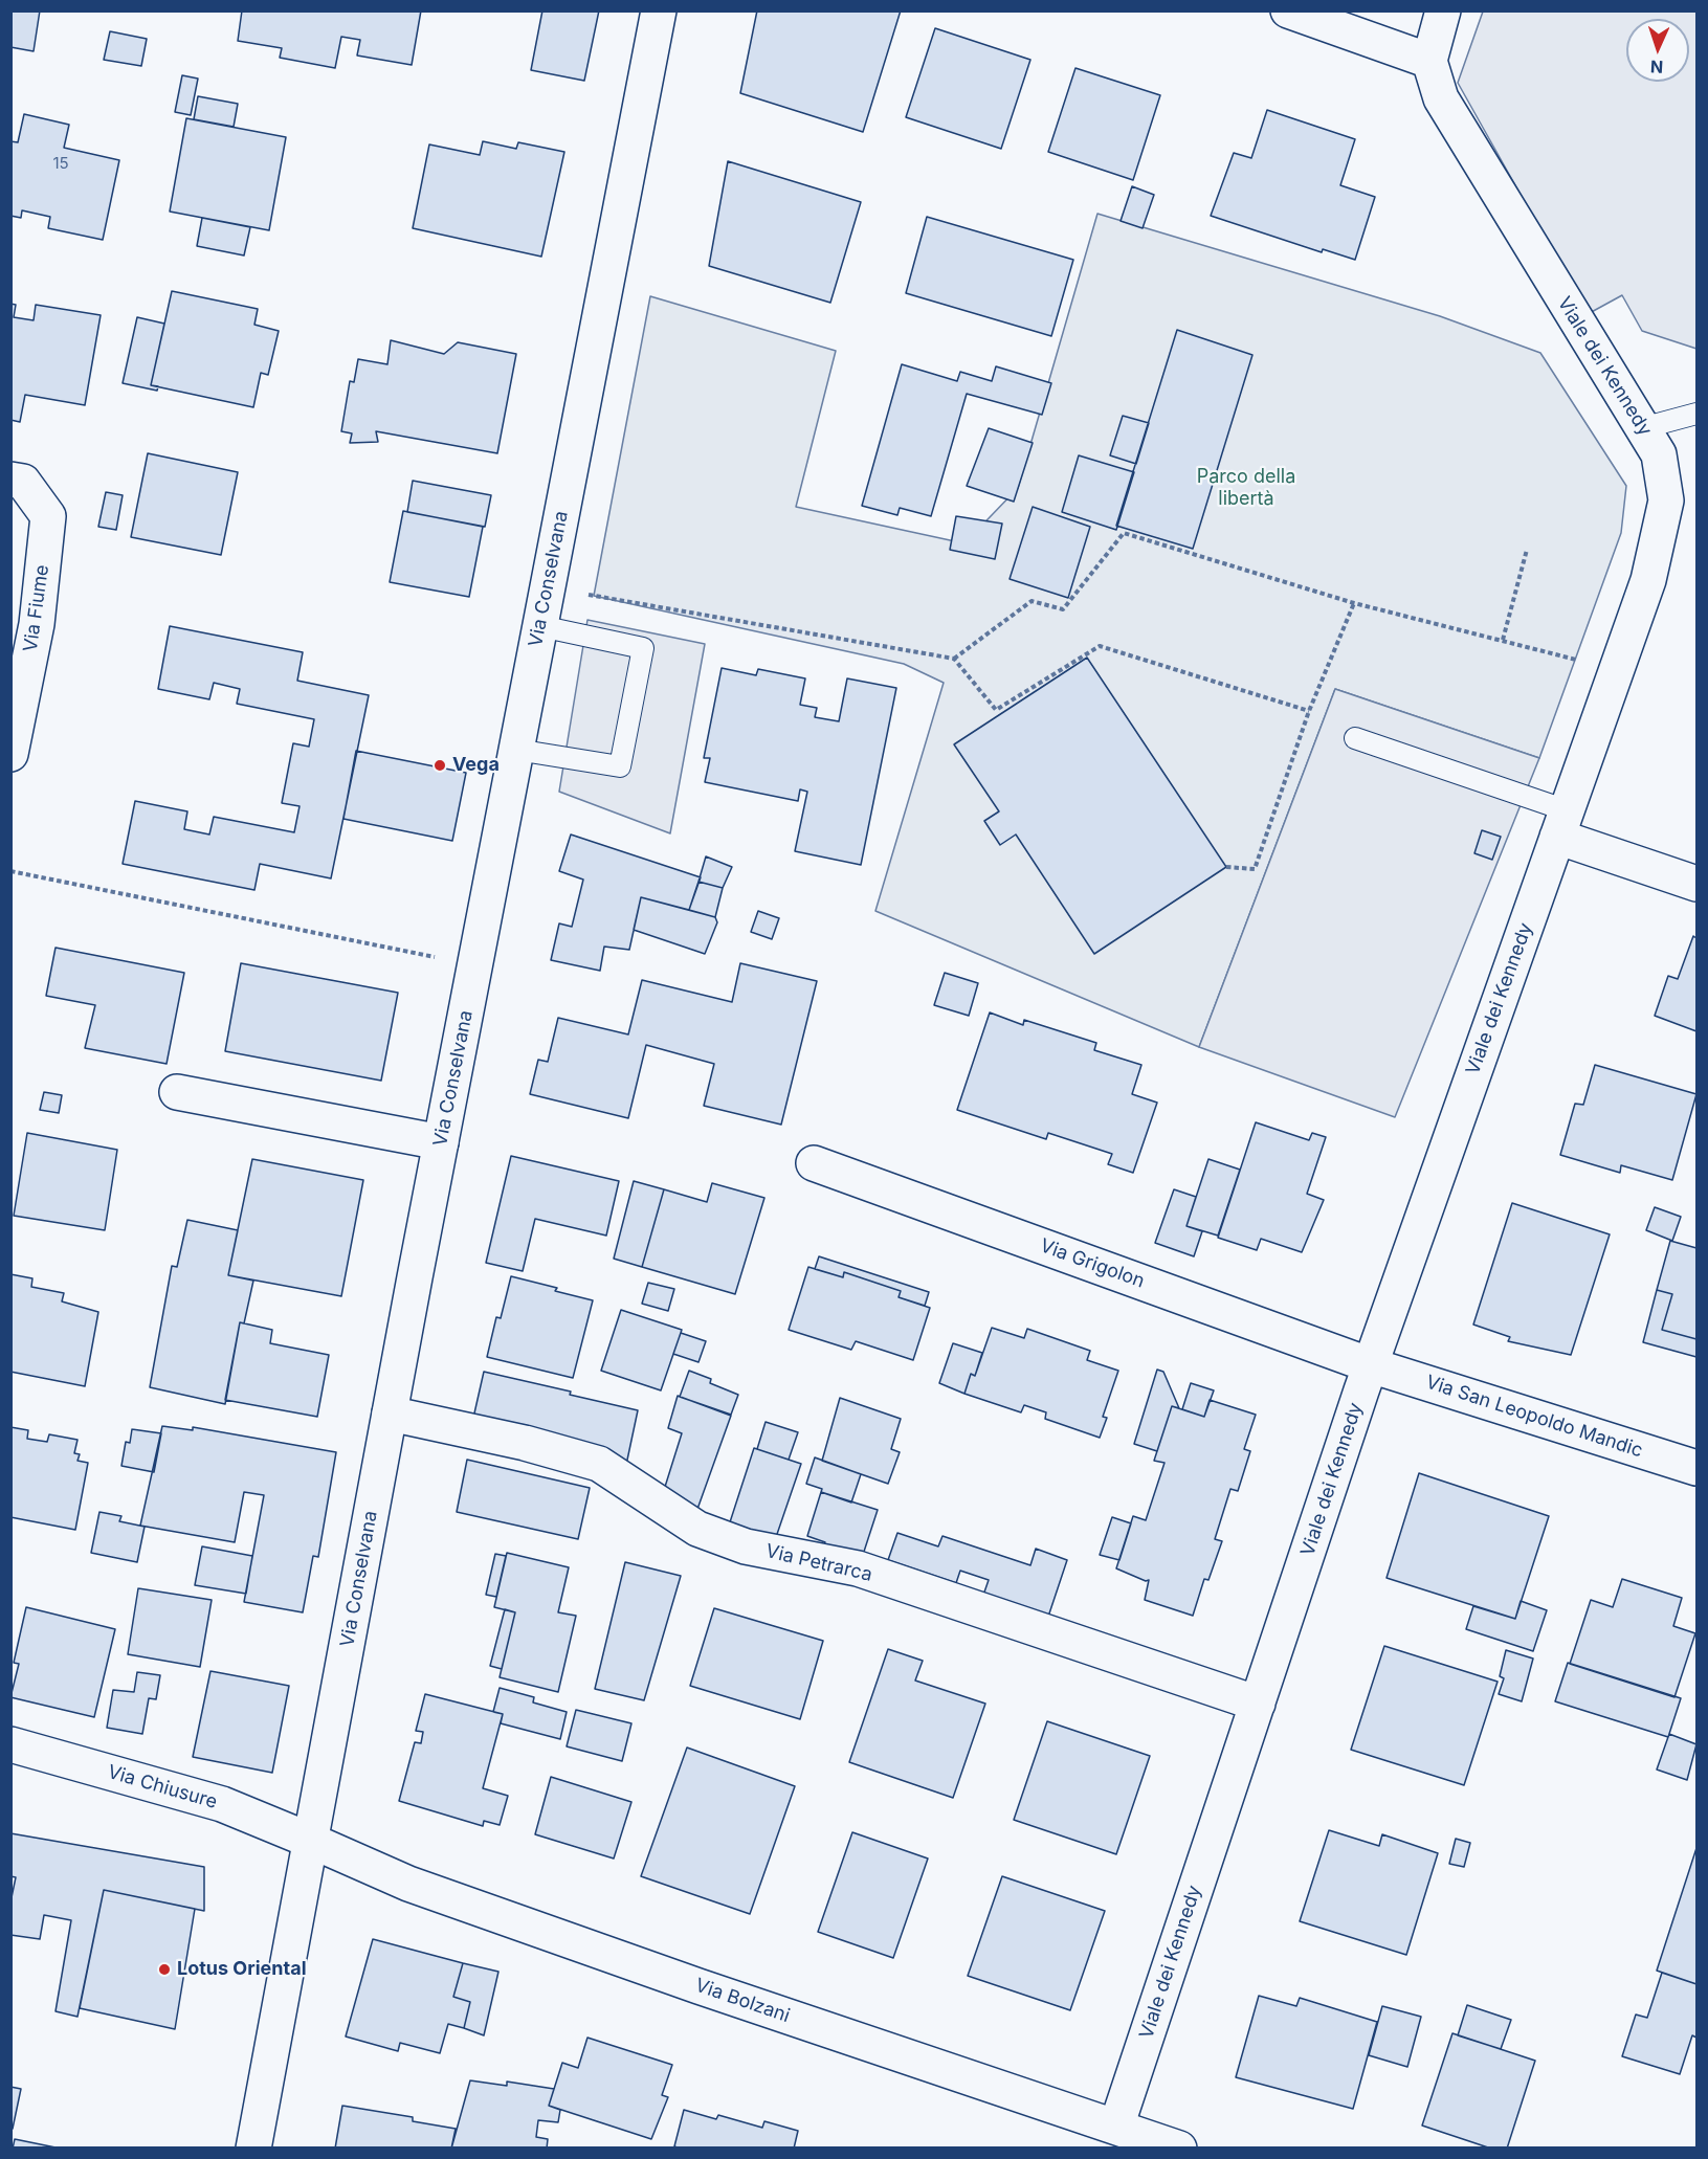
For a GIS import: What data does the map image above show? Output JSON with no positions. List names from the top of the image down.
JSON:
{
  "streets": {
    "street": [
      "Viale dei Kennedy",
      "Via Conselvana",
      "Via Fiume",
      "Via Grigolon",
      "Via San Leopoldo Mandic",
      "Via Petrarca",
      "Via Chiusure",
      "Via Bolzani"
    ]
  },
  "crossings": [
    ["Viale dei Kennedy", "Via Grigolon"],
    ["Viale dei Kennedy", "Via San Leopoldo Mandic"],
    ["Viale dei Kennedy", "Via Petrarca"],
    ["Viale dei Kennedy", "Via Bolzani"],
    ["Via Conselvana", "Via Petrarca"],
    ["Via Conselvana", "Via Chiusure"],
    ["Via Conselvana", "Via Bolzani"],
    ["Via Grigolon", "Via San Leopoldo Mandic"],
    ["Via Chiusure", "Via Bolzani"]
  ],
  "parks": ["Parco della libertà"],
  "places": ["Vega", "Lotus Oriental"],
  "house_numbers": ["15"],
  "north": "bottom"
}
